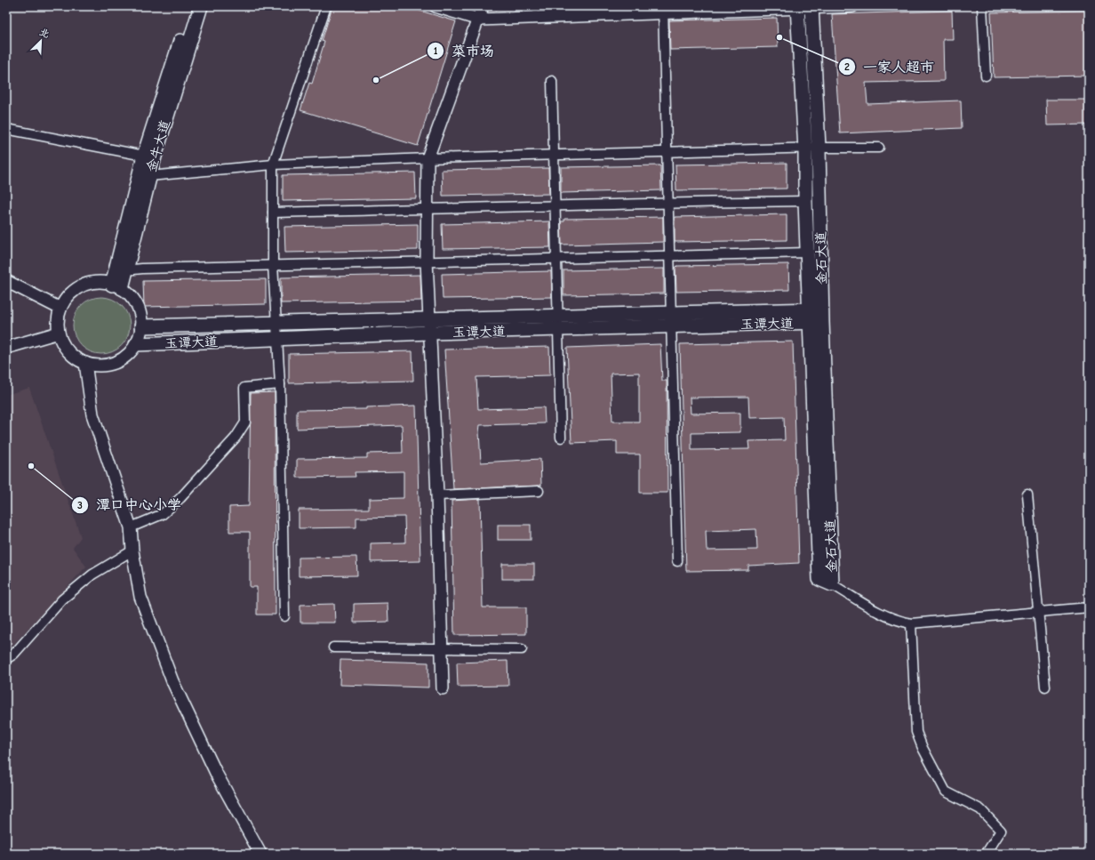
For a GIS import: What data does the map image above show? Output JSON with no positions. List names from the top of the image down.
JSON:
{
  "streets": {
    "main road": ["金牛大道", "金石大道", "玉谭大道"]
  },
  "crossings": [
    ["金牛大道", "玉谭大道"],
    ["金石大道", "玉谭大道"]
  ],
  "places": ["一家人超市", "菜市场", "潭口中心小学"],
  "north": "top right"
}
